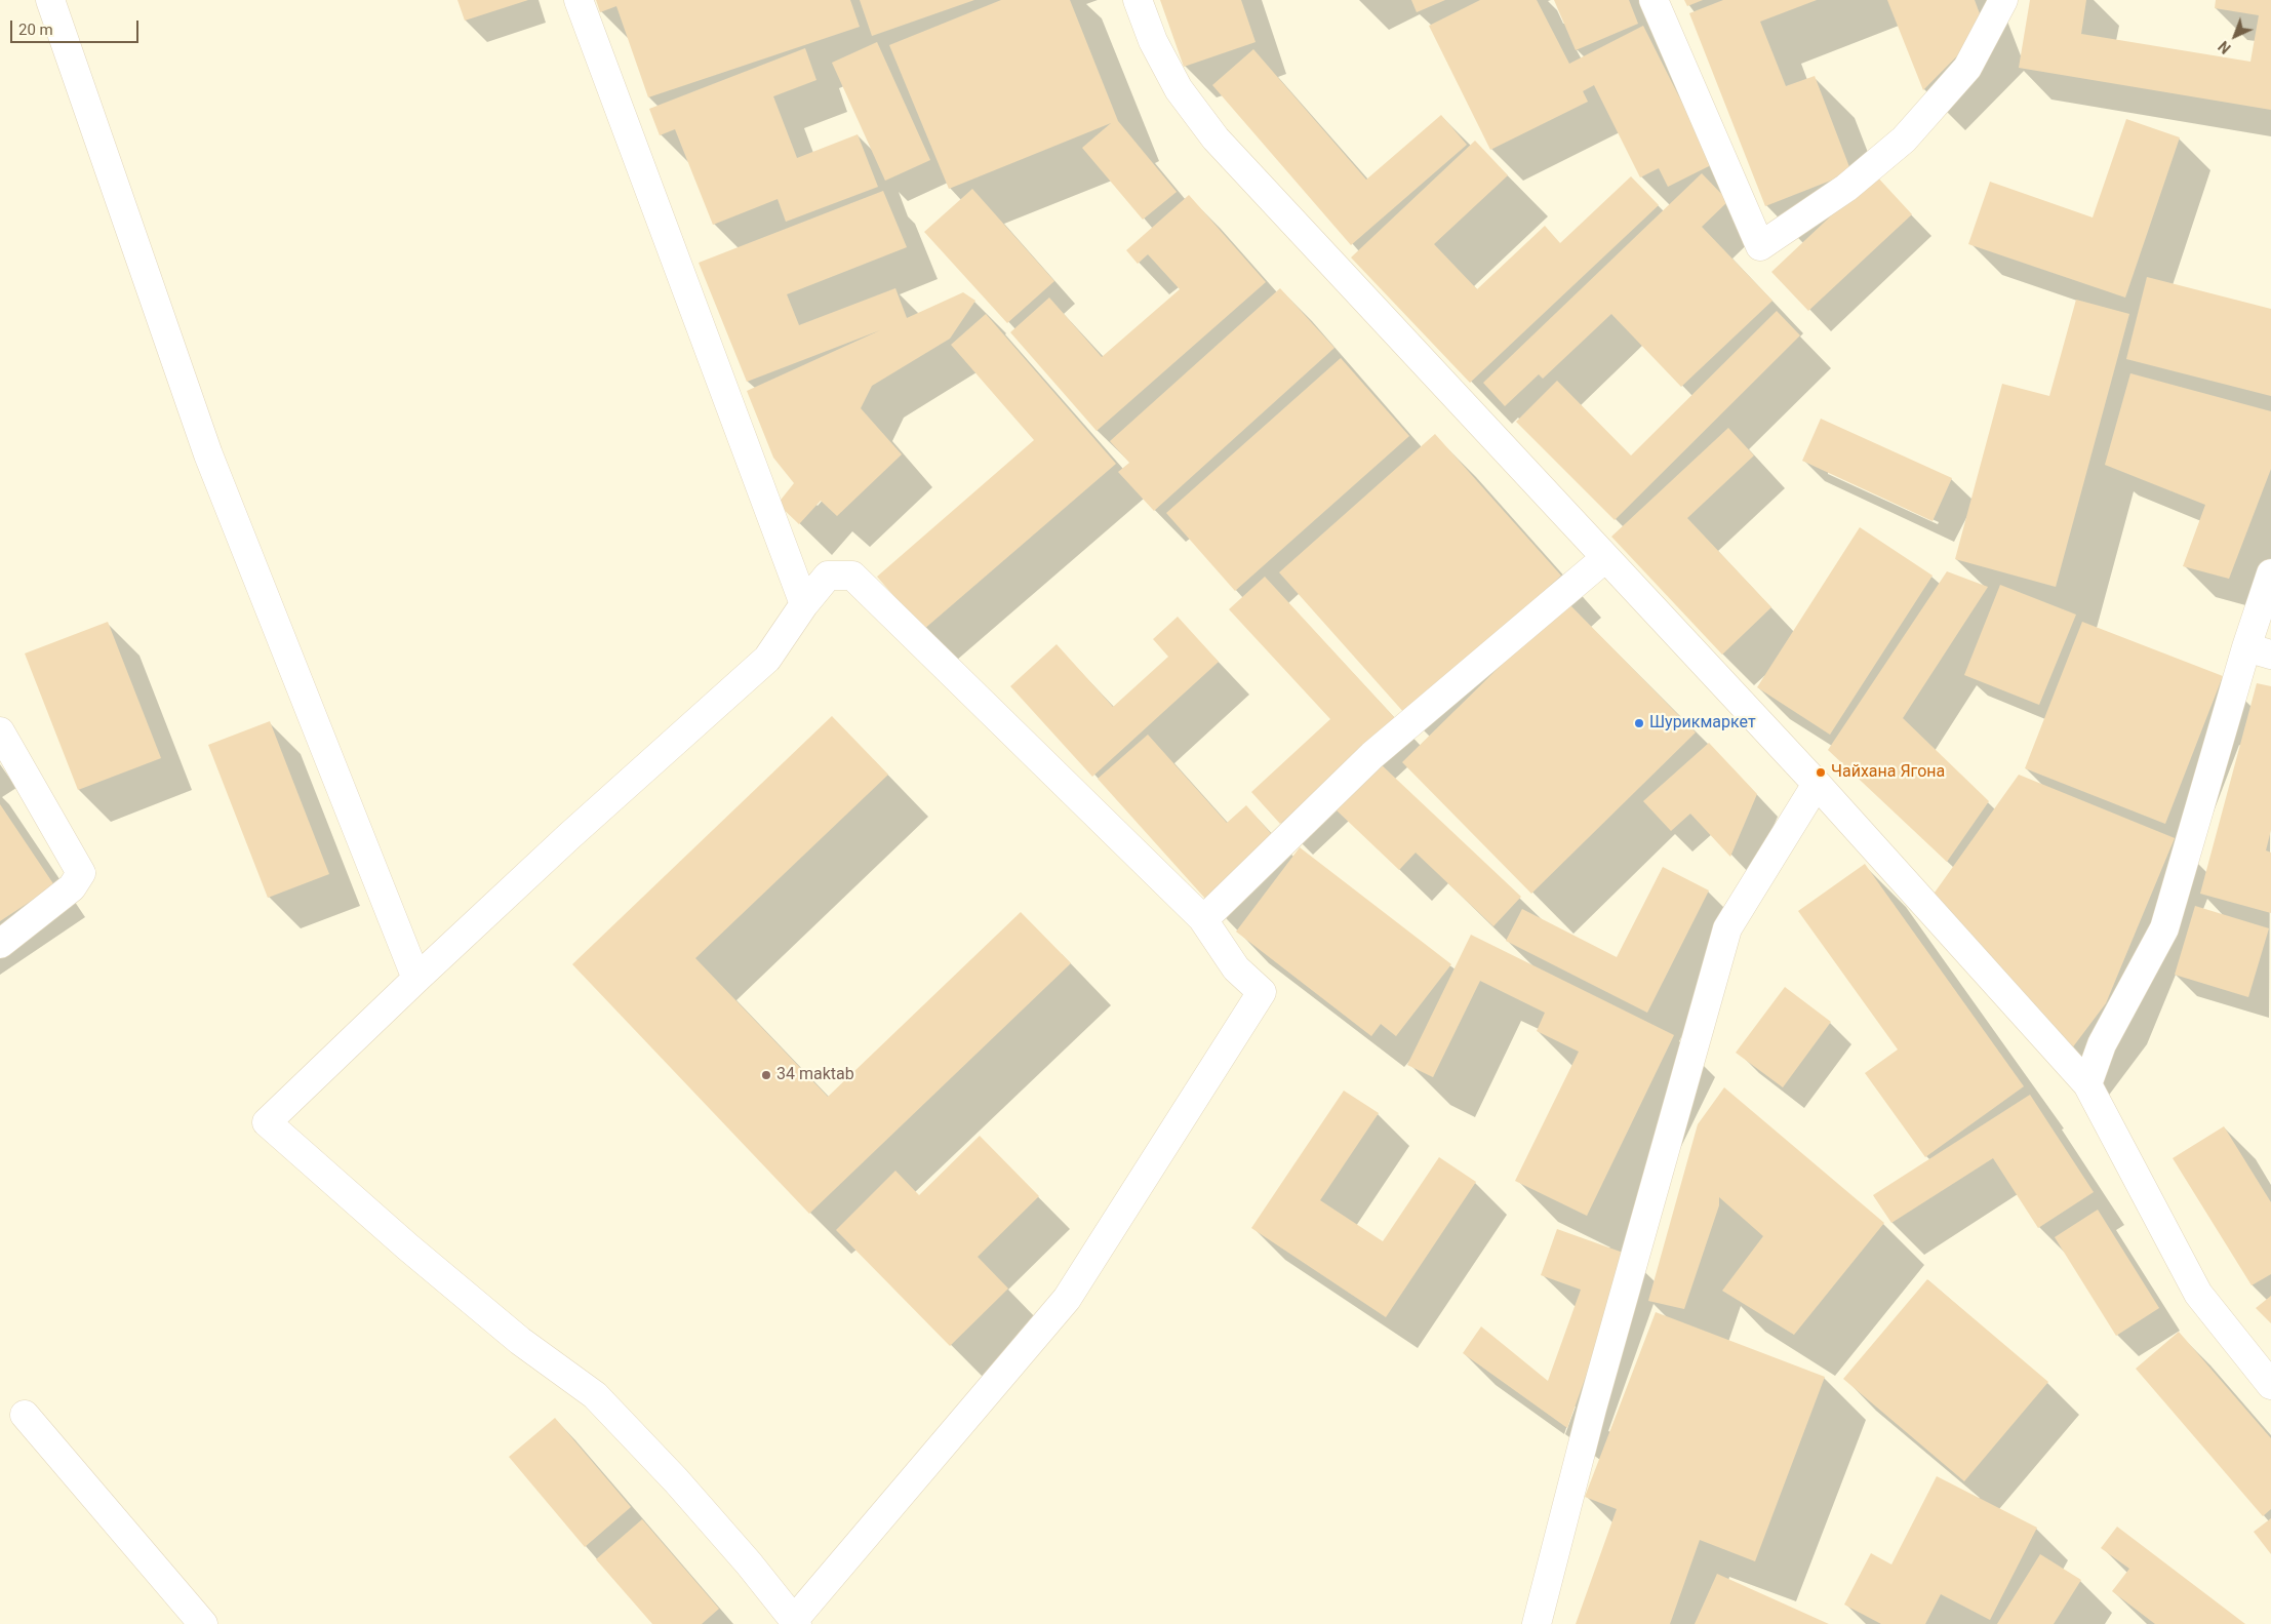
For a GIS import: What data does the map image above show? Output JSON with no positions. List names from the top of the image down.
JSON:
{
  "places": ["Шурикмаркет", "Чайхана Ягона", "34 maktab"],
  "scale_bar": "20 m",
  "north": "bottom left"
}
